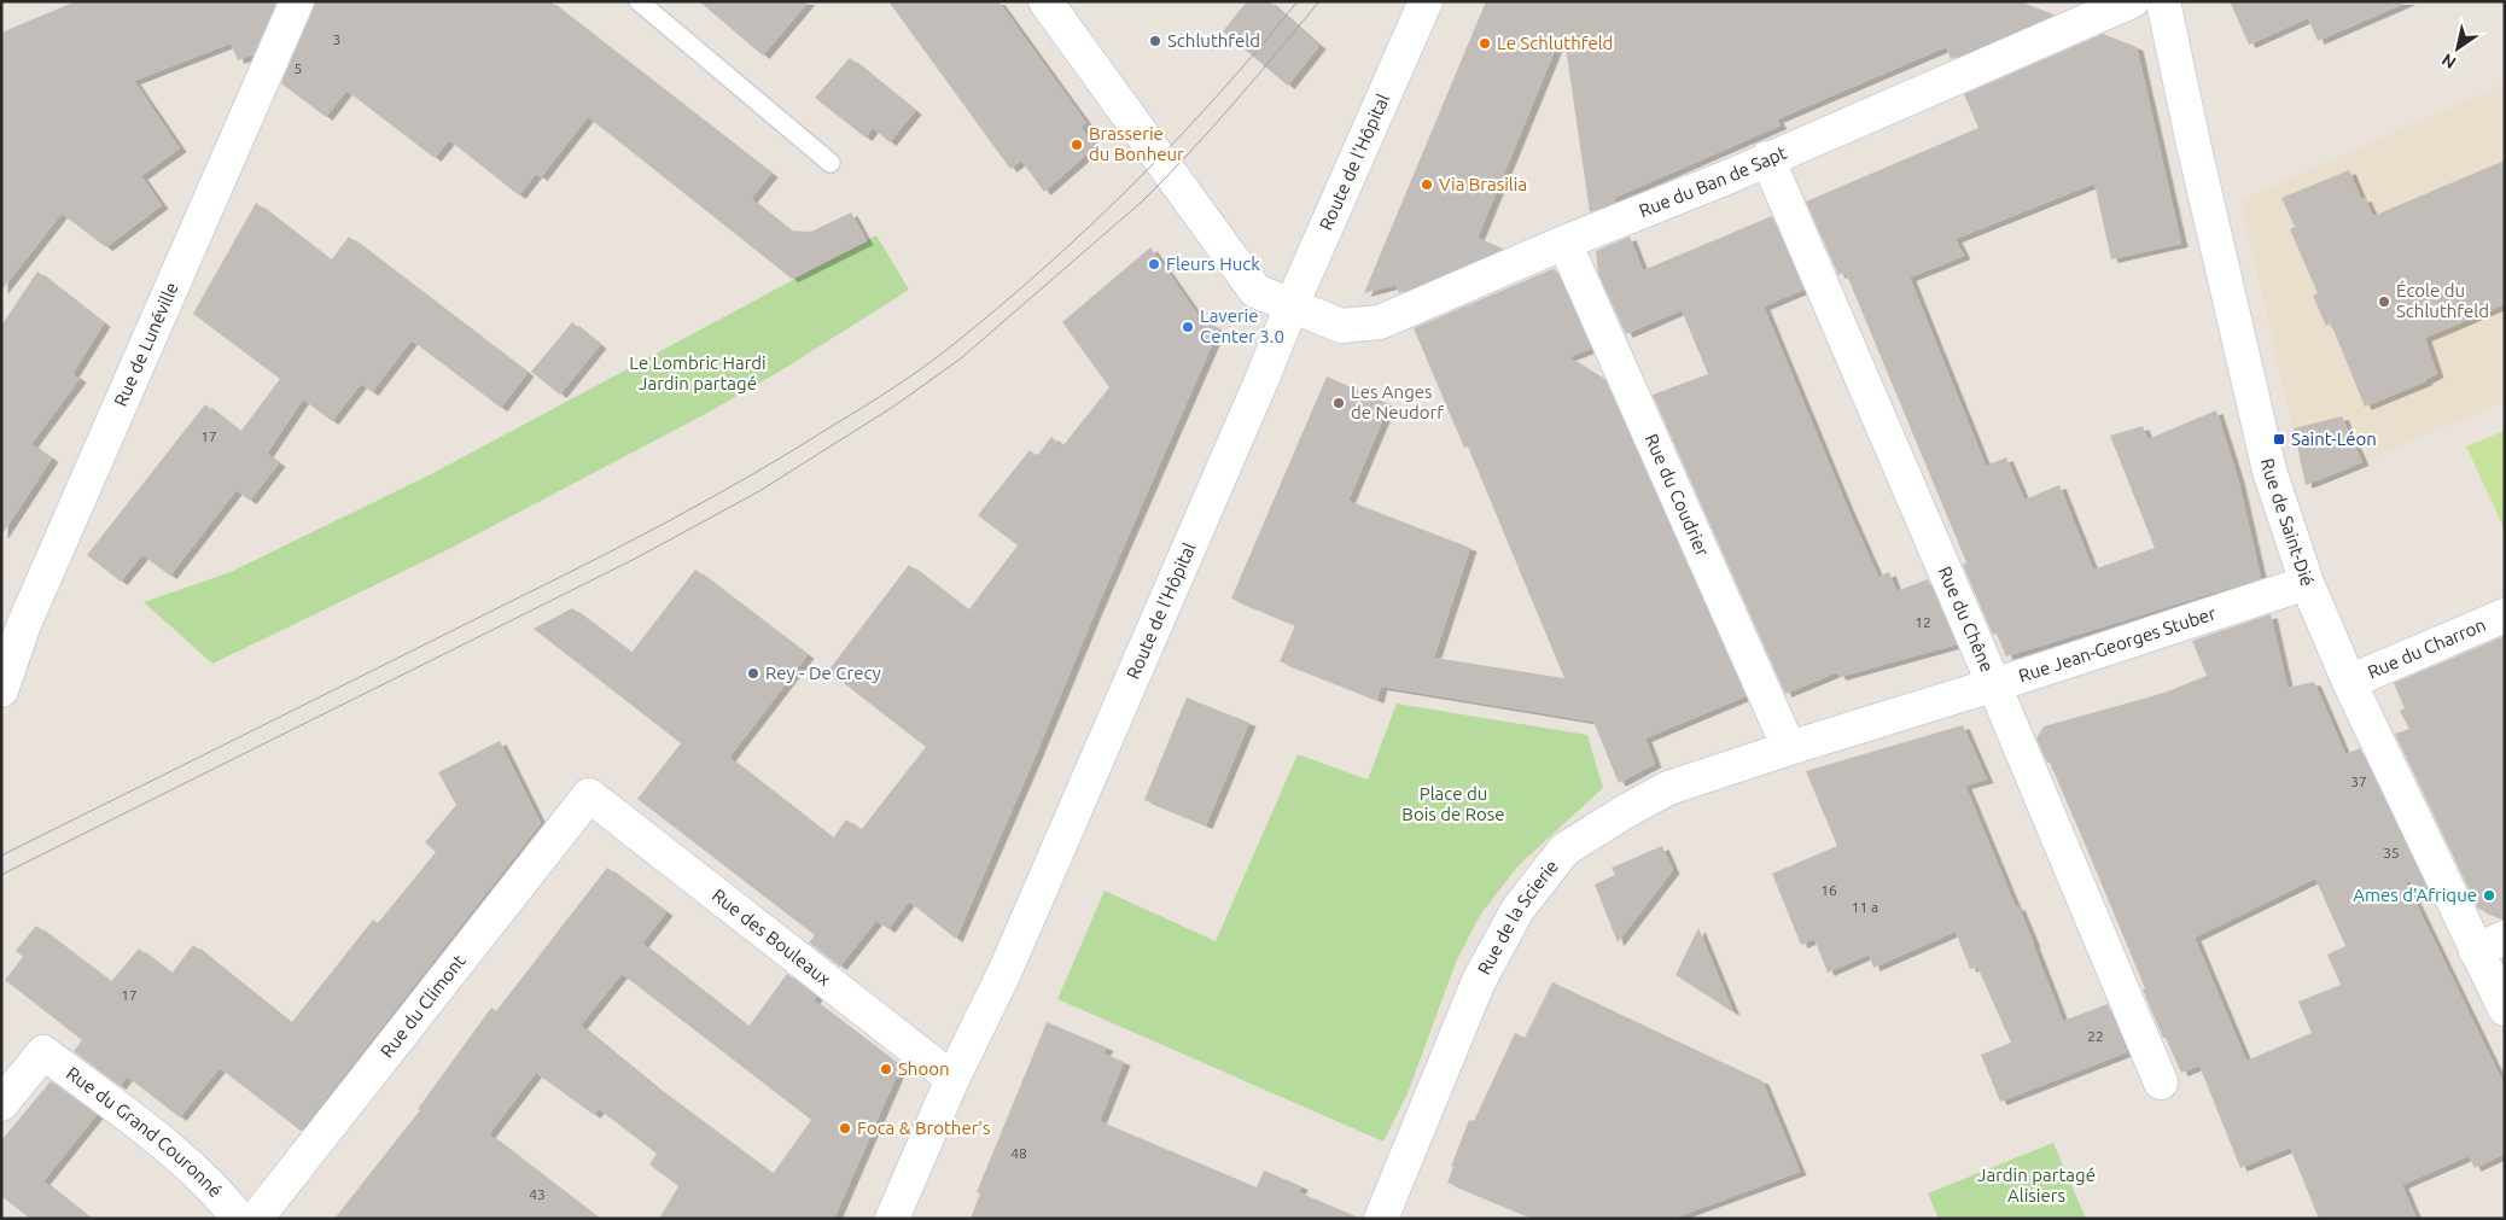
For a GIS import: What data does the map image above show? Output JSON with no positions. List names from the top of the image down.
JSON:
{
  "streets": {
    "street": [
      "Route de l'Hôpital",
      "Rue du Ban de Sapt",
      "Rue de Lunéville",
      "Rue du Coudrier",
      "Rue de Saint-Dié",
      "Rue du Chêne",
      "Rue Jean-Georges Stuber",
      "Rue du Charron",
      "Rue de la Scierie",
      "Rue des Bouleaux",
      "Rue du Climont",
      "Rue du Grand Couronné"
    ]
  },
  "crossings": [
    ["Route de l'Hôpital", "Rue du Ban de Sapt"],
    ["Route de l'Hôpital", "Rue des Bouleaux"],
    ["Rue du Ban de Sapt", "Rue du Coudrier"],
    ["Rue du Ban de Sapt", "Rue du Chêne"],
    ["Rue du Coudrier", "Rue Jean-Georges Stuber"],
    ["Rue du Coudrier", "Rue de la Scierie"],
    ["Rue de Saint-Dié", "Rue Jean-Georges Stuber"],
    ["Rue de Saint-Dié", "Rue du Charron"],
    ["Rue du Chêne", "Rue Jean-Georges Stuber"],
    ["Rue Jean-Georges Stuber", "Rue de la Scierie"],
    ["Rue des Bouleaux", "Rue du Climont"]
  ],
  "parks": ["Le Lombric Hardi Jardin partagé", "Place du Bois de Rose", "Jardin partagé Alisiers"],
  "places": {
    "other": [
      "Schluthfeld",
      "Le Schluthfeld",
      "Brasserie du Bonheur",
      "Via Brasilia",
      "Fleurs Huck",
      "École du Schluthfeld",
      "Laverie Center 3.0",
      "Les Anges de Neudorf",
      "Rey - De Crecy",
      "Ames d'Afrique",
      "Shoon",
      "Foca & Brother's"
    ],
    "transit": ["Saint-Léon"]
  },
  "house_numbers": [
    "3",
    "5",
    "17",
    "12",
    "37",
    "35",
    "16",
    "11 a",
    "17",
    "22",
    "48",
    "43"
  ],
  "north": "bottom left"
}
